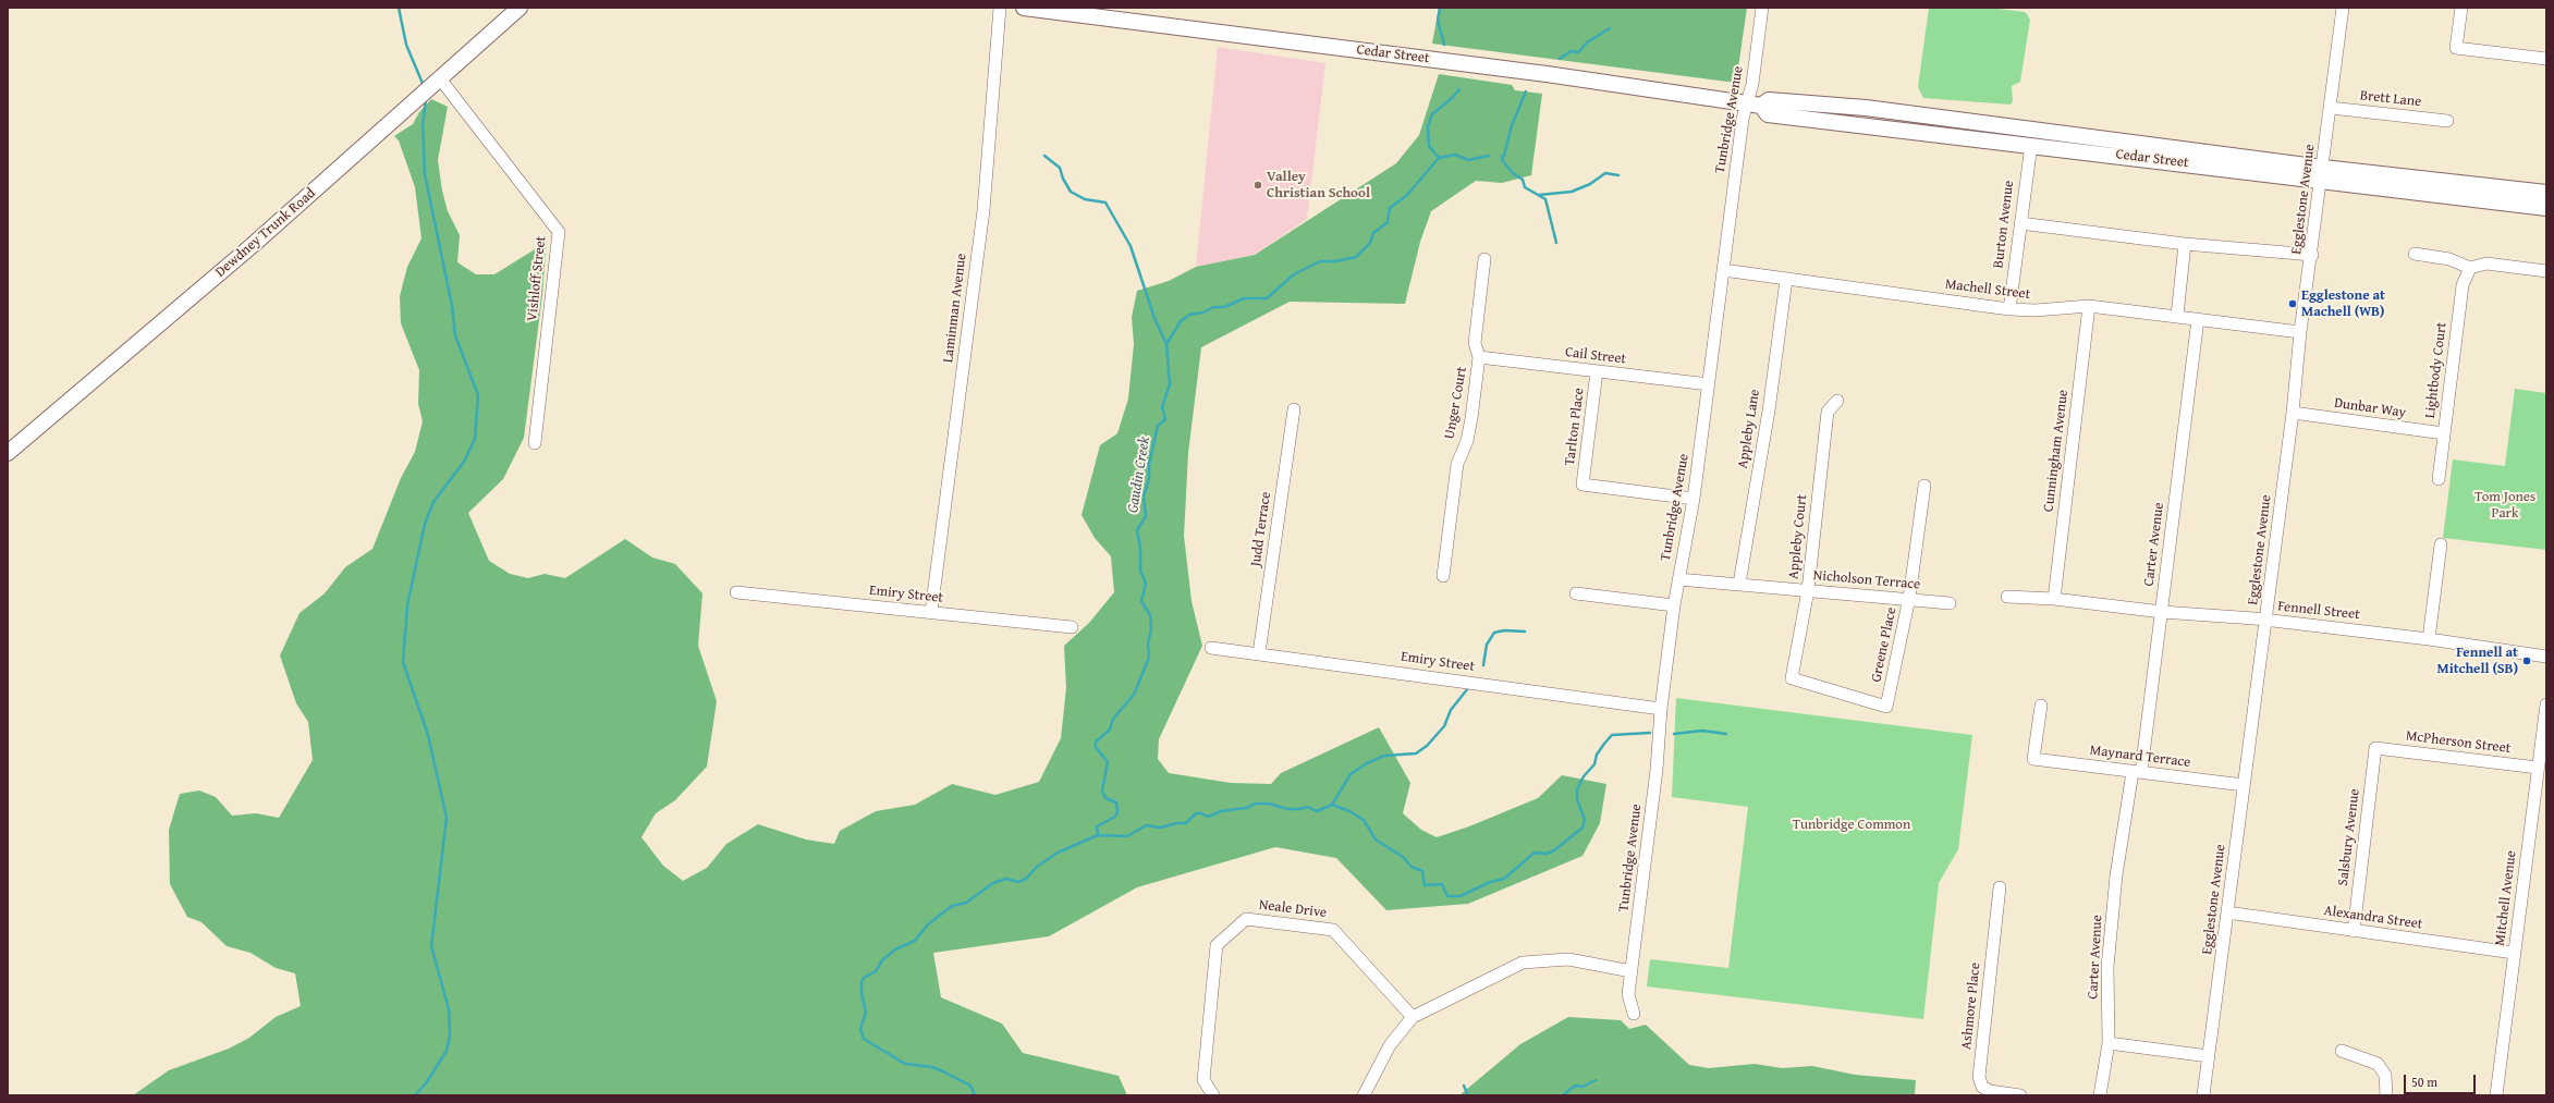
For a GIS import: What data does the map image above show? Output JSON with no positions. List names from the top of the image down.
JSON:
{
  "streets": {
    "main road": ["Cedar Street", "Dewdney Trunk Road"],
    "street": [
      "Brett Lane",
      "Tunbridge Avenue",
      "Egglestone Avenue",
      "Burton Avenue",
      "Vishloff Street",
      "Machell Street",
      "Laminman Avenue",
      "Cail Street",
      "Lightbody Court",
      "Unger Court",
      "Dunbar Way",
      "Tarlton Place",
      "Appleby Lane",
      "Cunningham Avenue",
      "Judd Terrace",
      "Appleby Court",
      "Carter Avenue",
      "Nicholson Terrace",
      "Emiry Street",
      "Fennell Street",
      "Greene Place",
      "McPherson Street",
      "Maynard Terrace",
      "Salsbury Avenue",
      "Mitchell Avenue",
      "Neale Drive",
      "Alexandra Street",
      "Ashmore Place"
    ]
  },
  "crossings": [
    ["Cedar Street", "Tunbridge Avenue"],
    ["Cedar Street", "Egglestone Avenue"],
    ["Cedar Street", "Burton Avenue"],
    ["Brett Lane", "Egglestone Avenue"],
    ["Tunbridge Avenue", "Machell Street"],
    ["Tunbridge Avenue", "Cail Street"],
    ["Tunbridge Avenue", "Tarlton Place"],
    ["Tunbridge Avenue", "Nicholson Terrace"],
    ["Tunbridge Avenue", "Emiry Street"],
    ["Egglestone Avenue", "Machell Street"],
    ["Egglestone Avenue", "Dunbar Way"],
    ["Egglestone Avenue", "Fennell Street"],
    ["Egglestone Avenue", "Maynard Terrace"],
    ["Egglestone Avenue", "Alexandra Street"],
    ["Burton Avenue", "Machell Street"],
    ["Dewdney Trunk Road", "Vishloff Street"],
    ["Machell Street", "Appleby Lane"],
    ["Machell Street", "Cunningham Avenue"],
    ["Machell Street", "Carter Avenue"],
    ["Laminman Avenue", "Emiry Street"],
    ["Cail Street", "Unger Court"],
    ["Cail Street", "Tarlton Place"],
    ["Lightbody Court", "Dunbar Way"],
    ["Appleby Lane", "Nicholson Terrace"],
    ["Cunningham Avenue", "Fennell Street"],
    ["Judd Terrace", "Emiry Street"],
    ["Appleby Court", "Nicholson Terrace"],
    ["Appleby Court", "Greene Place"],
    ["Carter Avenue", "Fennell Street"],
    ["Carter Avenue", "Maynard Terrace"],
    ["Nicholson Terrace", "Greene Place"],
    ["McPherson Street", "Salsbury Avenue"],
    ["McPherson Street", "Mitchell Avenue"],
    ["Salsbury Avenue", "Alexandra Street"],
    ["Mitchell Avenue", "Alexandra Street"]
  ],
  "water": ["Gaudin Creek"],
  "parks": ["Tom Jones Park", "Tunbridge Common"],
  "places": ["Valley Christian School", "Egglestone at Machell (WB)", "Fennell at Mitchell (SB)"],
  "scale_bar": "50 m"
}
